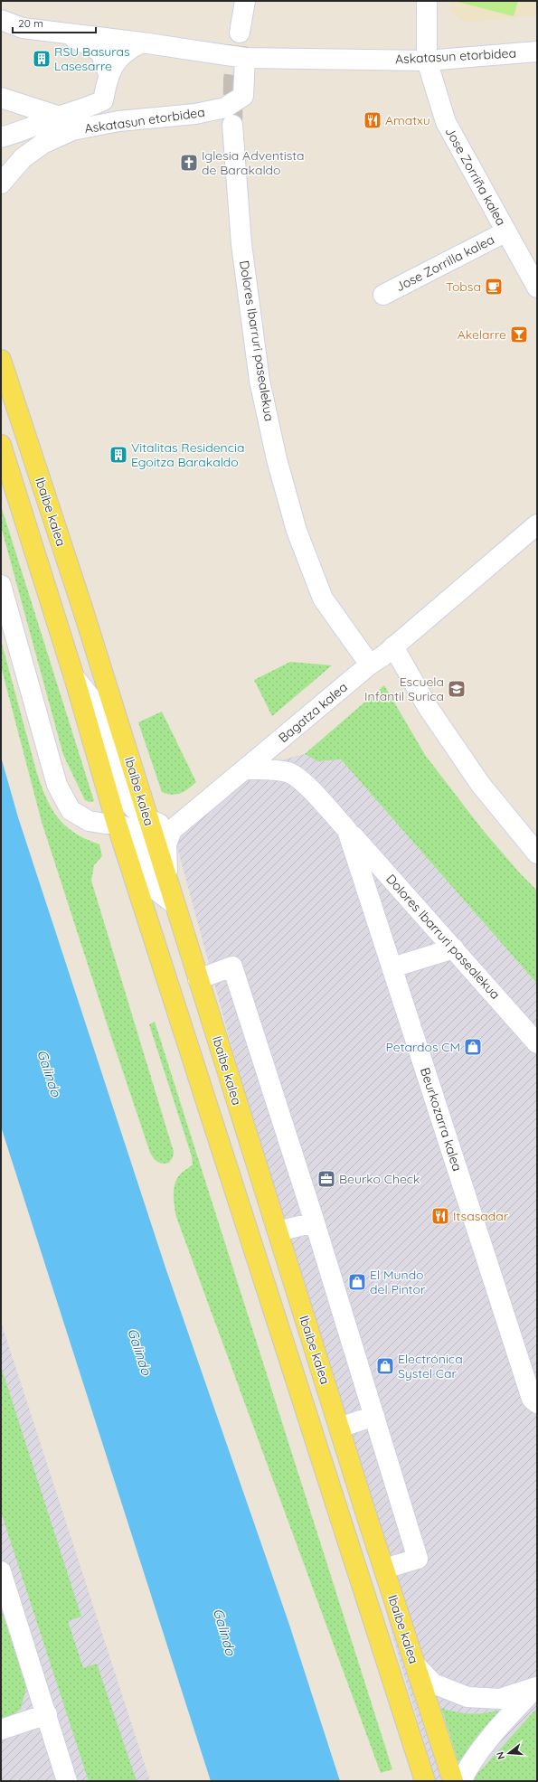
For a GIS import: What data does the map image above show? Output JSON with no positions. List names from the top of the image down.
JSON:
{
  "streets": {
    "main road": ["Ibaibe kalea"],
    "street": [
      "Askatasun etorbidea",
      "Jose Zorriña kalea",
      "Jose Zorrilla kalea",
      "Dolores Ibarruri pasealekua",
      "Bagatza kalea",
      "Beurkozarra kalea"
    ]
  },
  "crossings": [
    ["Askatasun etorbidea", "Jose Zorriña kalea"],
    ["Jose Zorriña kalea", "Jose Zorrilla kalea"],
    ["Dolores Ibarruri pasealekua", "Bagatza kalea"],
    ["Dolores Ibarruri pasealekua", "Beurkozarra kalea"],
    ["Bagatza kalea", "Beurkozarra kalea"]
  ],
  "water": ["Galindo"],
  "places": {
    "building": ["RSU Basuras Lasesarre", "Vitalitas Residencia Egoitza Barakaldo"],
    "restaurant": ["Amatxu", "Itsasadar"],
    "church": ["Iglesia Adventista de Barakaldo"],
    "cafe": ["Tobsa"],
    "bar": ["Akelarre"],
    "school or university": ["Escuela Infantil Surica"],
    "shop": ["Petardos CM", "El Mundo del Pintor", "Electrónica Systel Car"],
    "office": ["Beurko Check"]
  },
  "scale_bar": "20 m",
  "north": "left"
}
